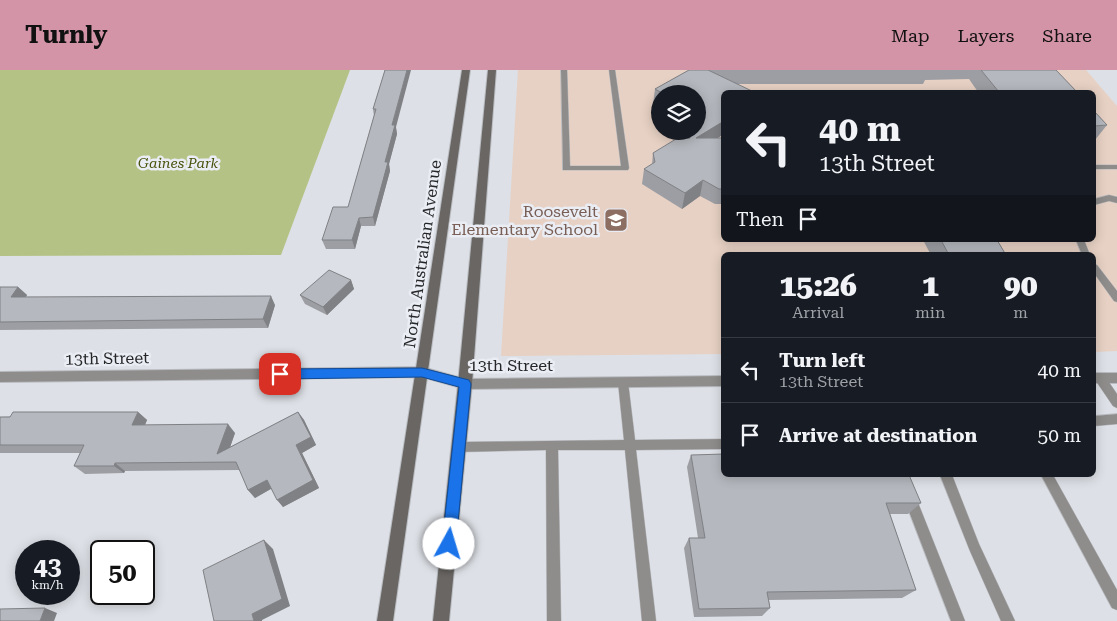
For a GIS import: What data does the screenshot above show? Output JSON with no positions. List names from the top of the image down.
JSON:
{
  "streets": {
    "main road": ["North Australian Avenue"],
    "street": ["13th Street"]
  },
  "crossings": [
    ["North Australian Avenue", "13th Street"]
  ],
  "parks": ["Gaines Park"],
  "places": {
    "school or university": ["Roosevelt Elementary School"]
  },
  "page": {
    "header": "Turnly",
    "nav": ["Map", "Layers", "Share"],
    "turn": ["40 m", "13th Street"],
    "then": "Then",
    "eta": [
      "15:26",
      "Arrival",
      "1",
      "min",
      "90",
      "m"
    ],
    "list": [
      {
        "name": "Turn left",
        "note": "13th Street",
        "value": "40 m"
      },
      {
        "name": "Arrive at destination",
        "value": "50 m"
      }
    ],
    "speed": "43 km/h",
    "limit": "50"
  }
}
